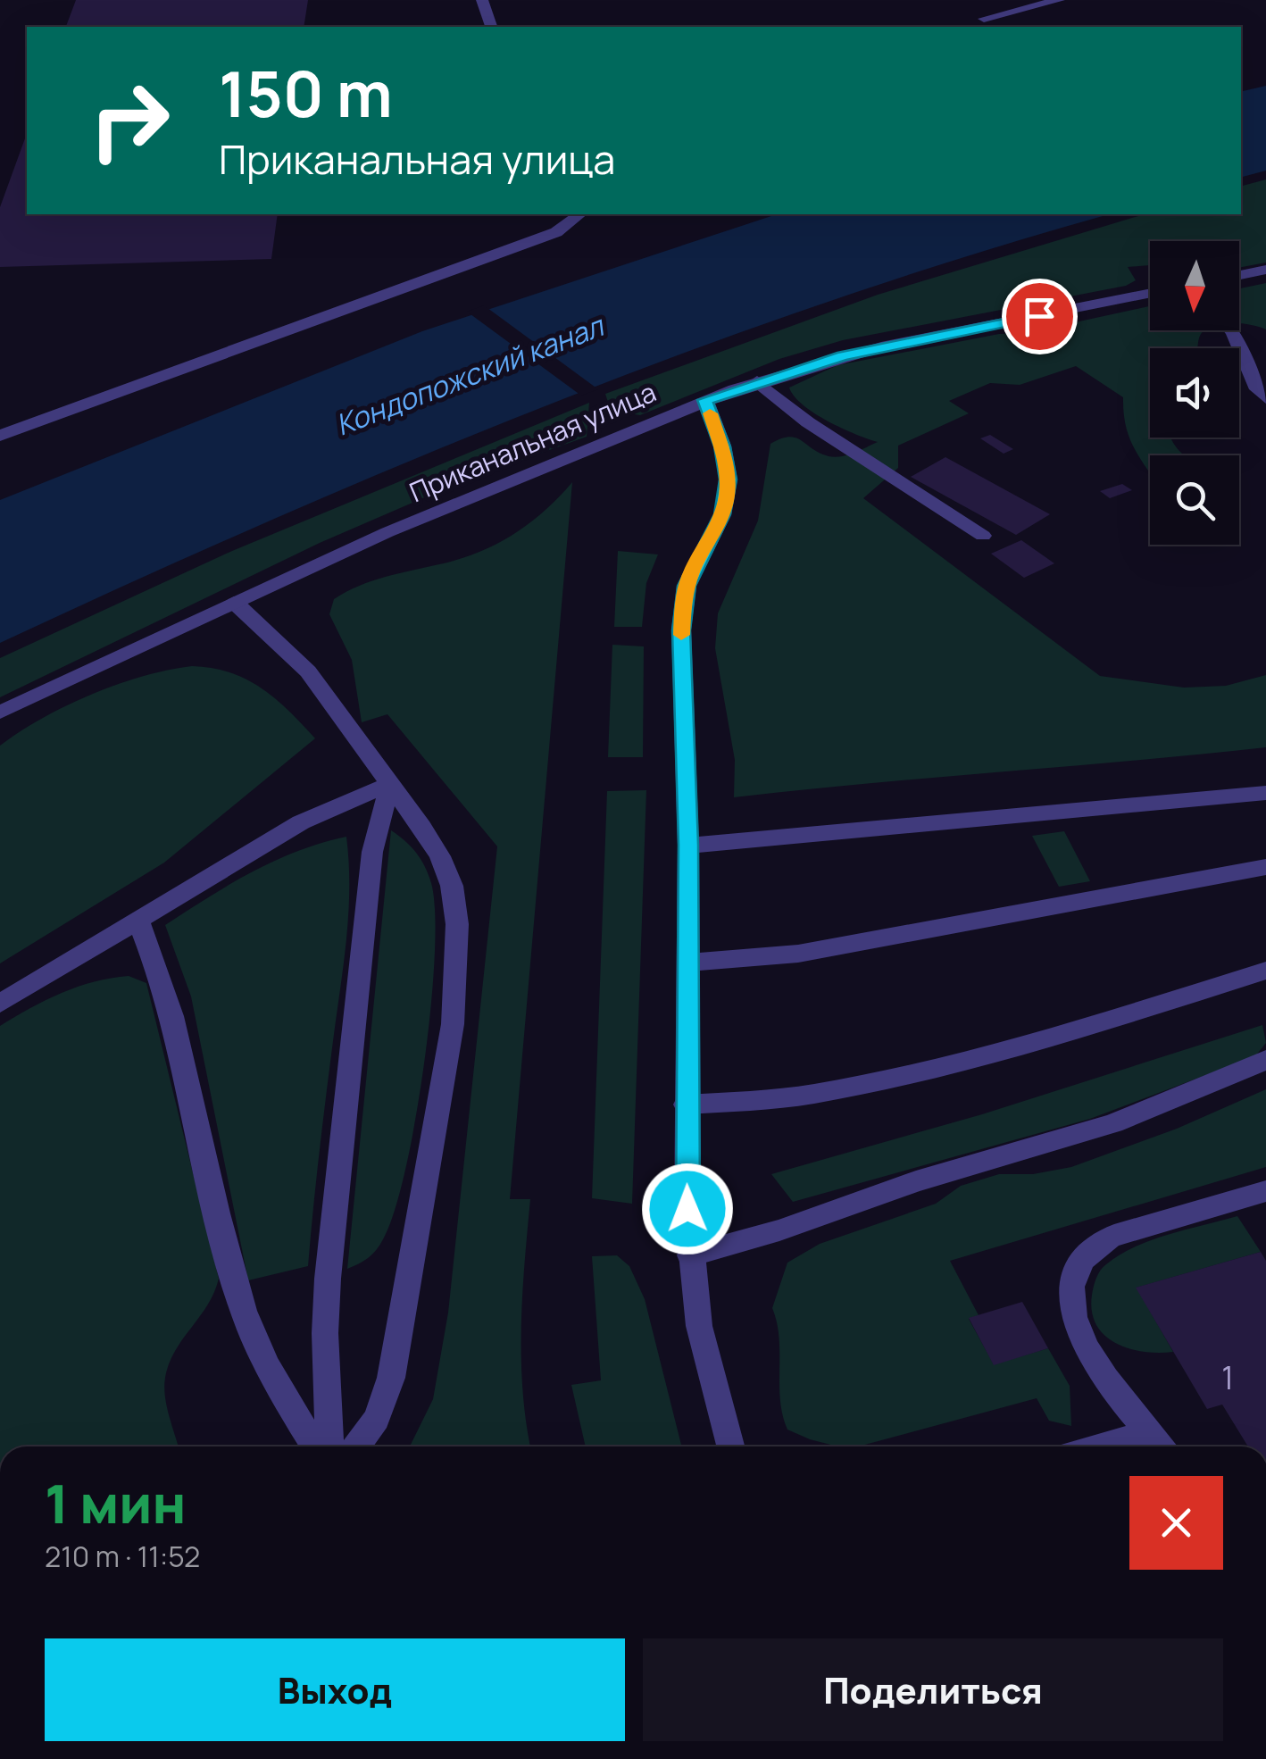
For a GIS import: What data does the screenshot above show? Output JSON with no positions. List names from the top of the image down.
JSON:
{
  "streets": {
    "street": ["Приканальная улица"]
  },
  "water": ["Кондопожский канал"],
  "house_numbers": ["1"],
  "north": "bottom",
  "page": {
    "turn": ["150 m", "Приканальная улица"],
    "heading": ["1 мин", "210 m · 11:52"],
    "buttons": ["Выход", "Поделиться"]
  }
}
